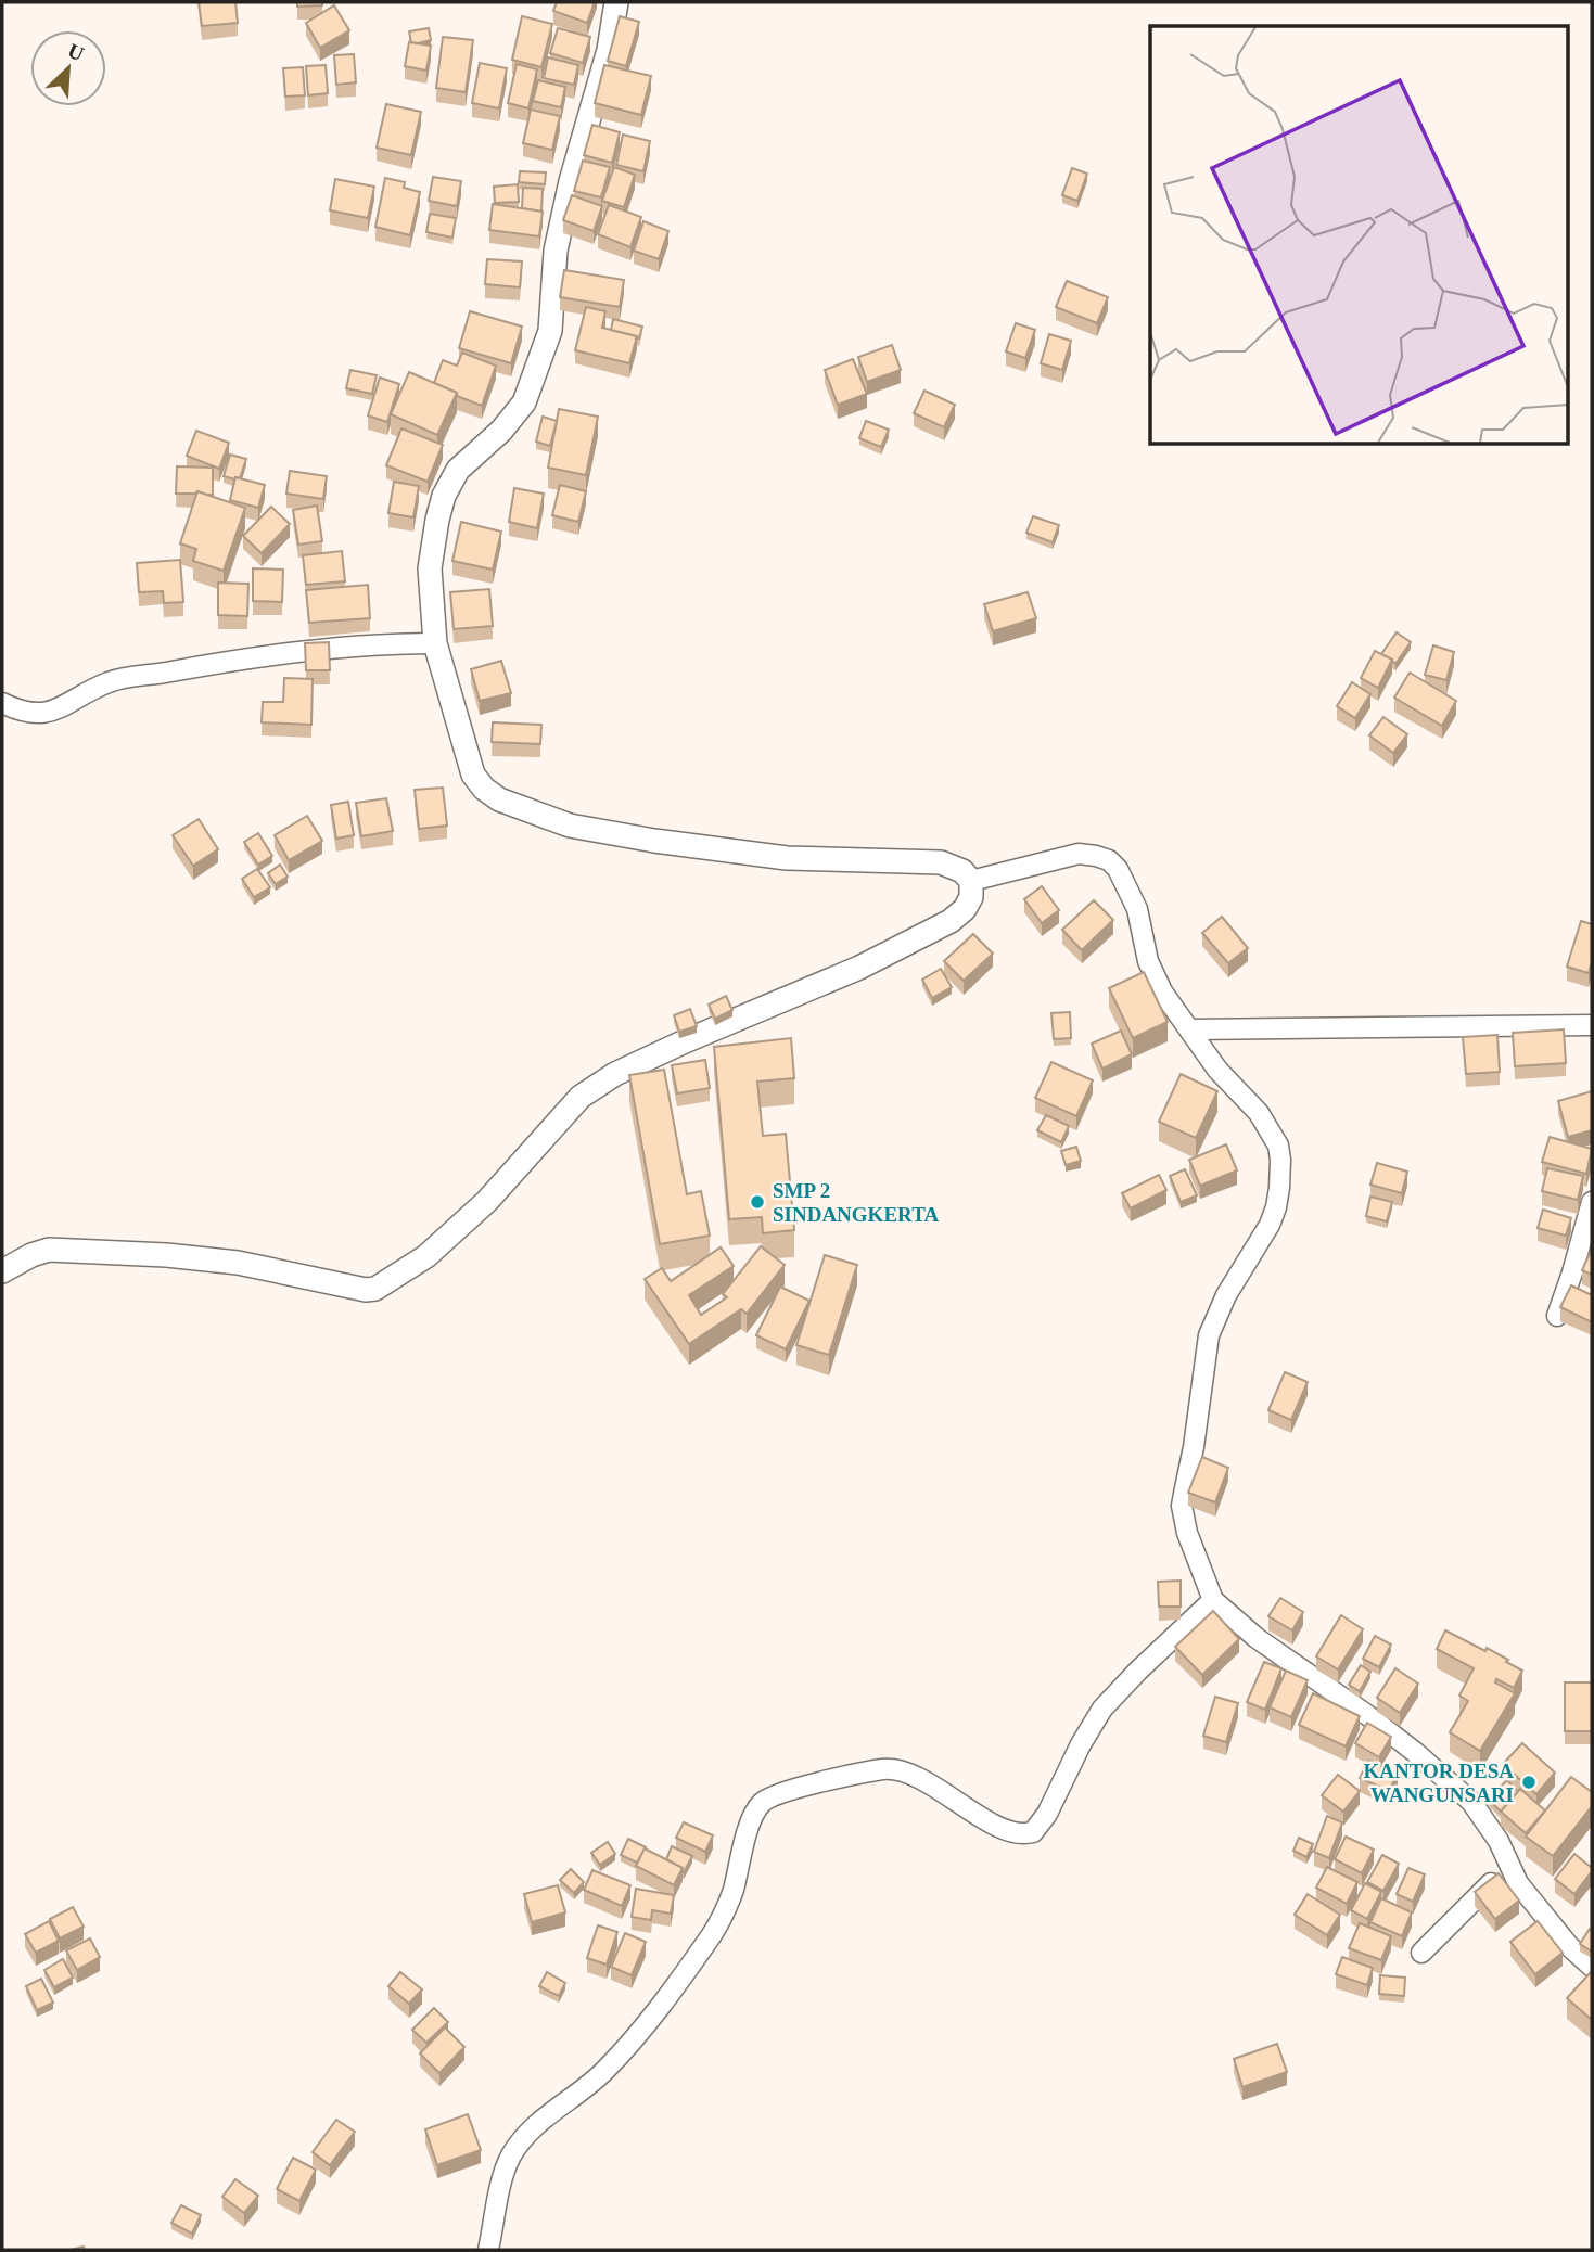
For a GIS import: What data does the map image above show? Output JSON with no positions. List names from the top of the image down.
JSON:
{
  "places": ["SMP 2 SINDANGKERTA", "KANTOR DESA WANGUNSARI"],
  "north": "top right"
}
